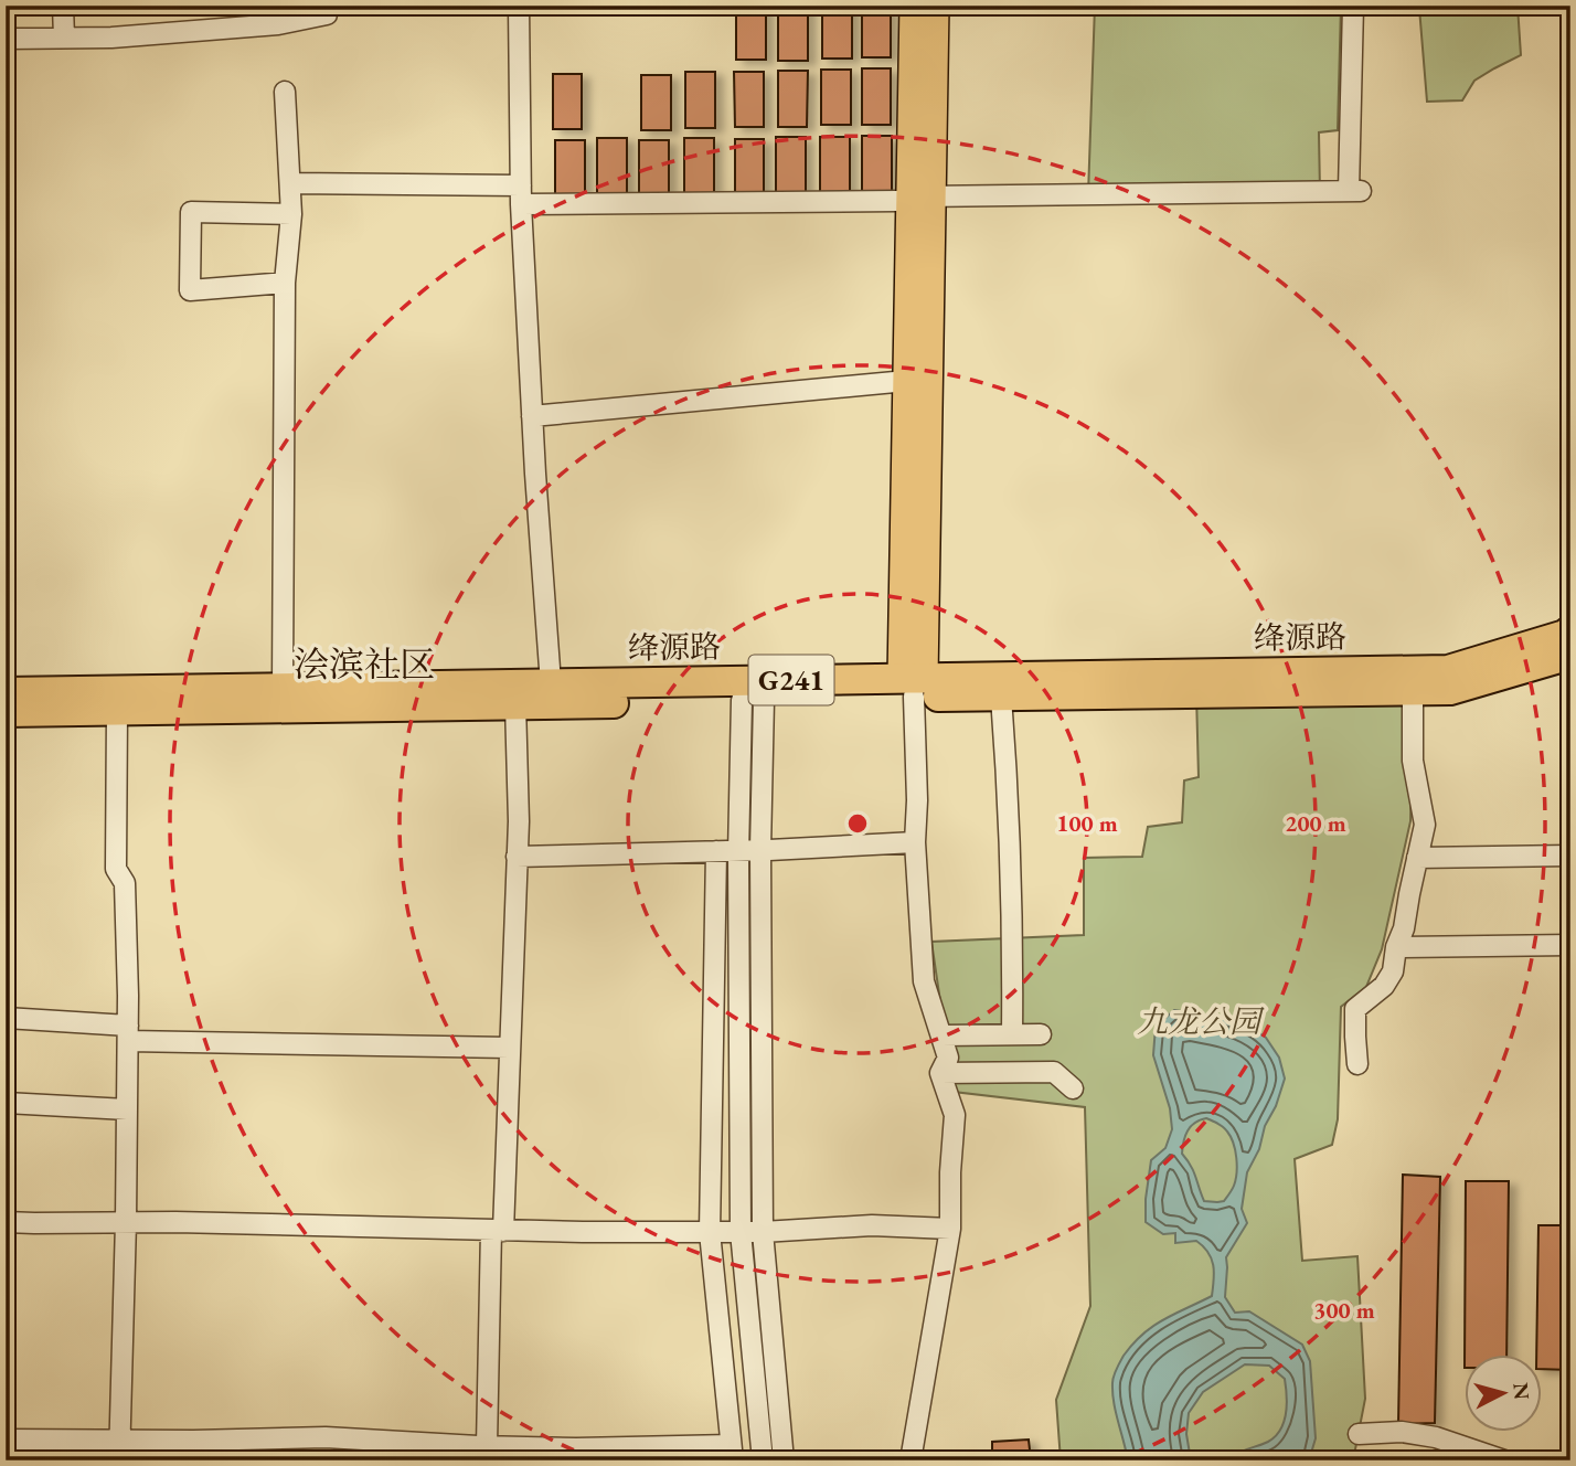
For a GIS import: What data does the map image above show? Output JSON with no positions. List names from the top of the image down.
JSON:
{
  "streets": {
    "highway": ["绛源路", "G241"]
  },
  "districts": ["浍滨社区"],
  "parks": ["九龙公园"],
  "north": "right",
  "rings": ["100 m", "200 m", "300 m"]
}
